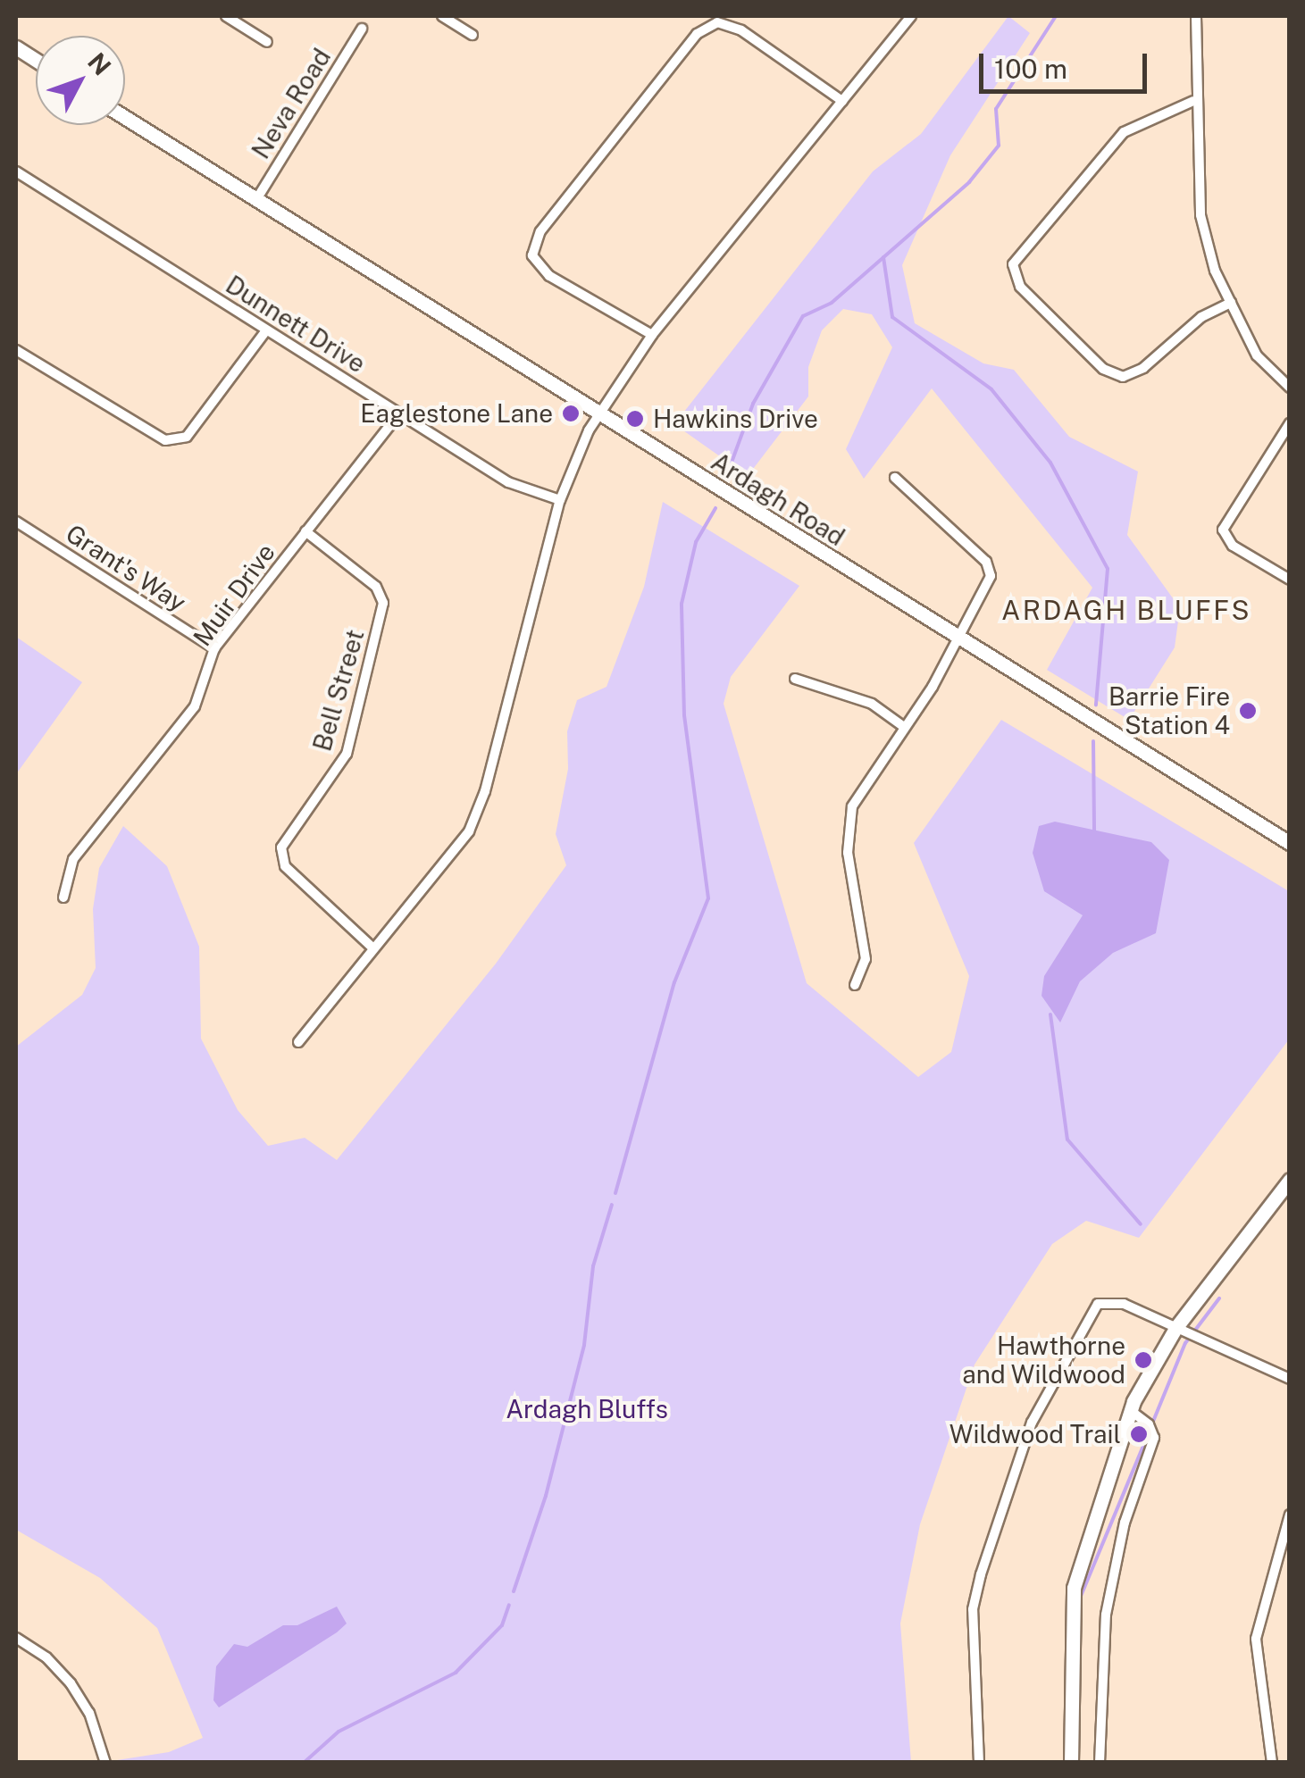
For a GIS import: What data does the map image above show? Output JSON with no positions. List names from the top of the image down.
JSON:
{
  "streets": {
    "street": [
      "Neva Road",
      "Dunnett Drive",
      "Ardagh Road",
      "Grant's Way",
      "Muir Drive",
      "Bell Street"
    ]
  },
  "crossings": [
    ["Neva Road", "Ardagh Road"],
    ["Dunnett Drive", "Muir Drive"],
    ["Grant's Way", "Muir Drive"],
    ["Muir Drive", "Bell Street"]
  ],
  "districts": ["ARDAGH BLUFFS"],
  "parks": ["Ardagh Bluffs"],
  "places": [
    "Eaglestone Lane",
    "Hawkins Drive",
    "Barrie Fire Station 4",
    "Hawthorne and Wildwood",
    "Wildwood Trail"
  ],
  "scale_bar": "100 m",
  "north": "top right"
}
